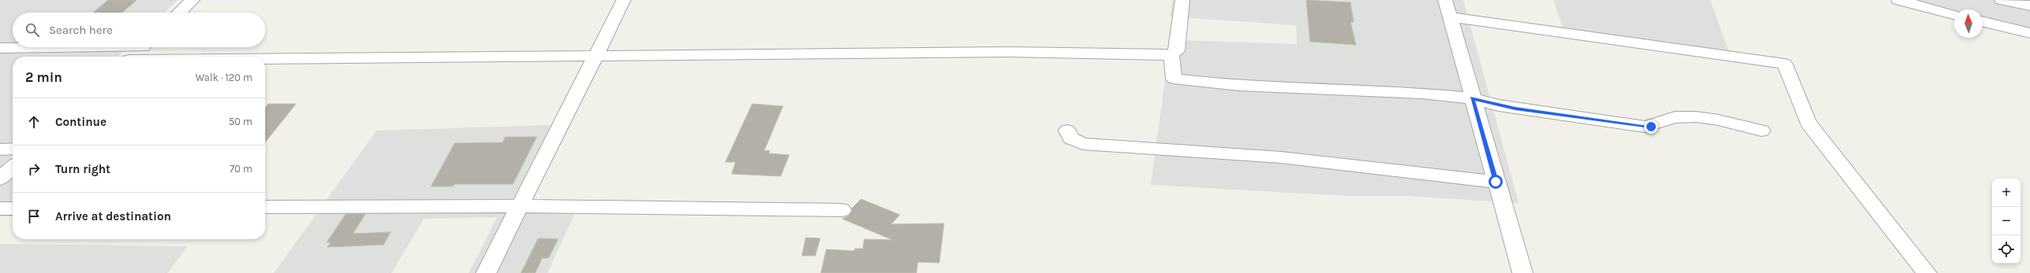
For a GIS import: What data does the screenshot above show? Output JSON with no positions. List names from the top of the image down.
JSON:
{
  "north": "top",
  "page": {
    "search": "Search here",
    "heading": ["2 min", "Walk · 120 m"],
    "list": [
      ["Continue", "50 m"],
      ["Turn right", "70 m"],
      "Arrive at destination"
    ],
    "map_buttons": ["+", "−"]
  }
}
